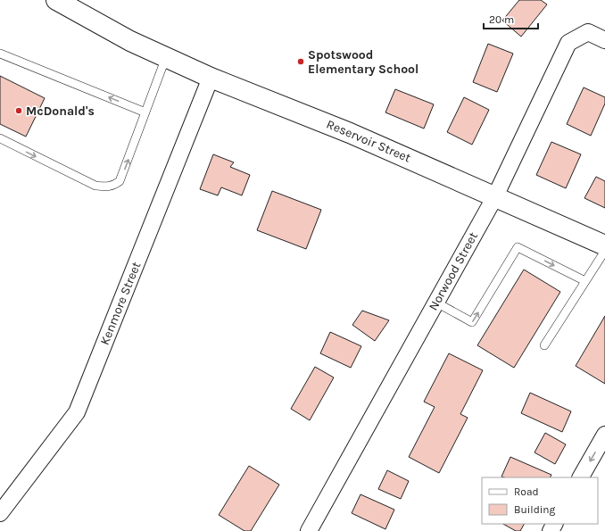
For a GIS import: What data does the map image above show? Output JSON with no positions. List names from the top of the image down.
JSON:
{
  "streets": {
    "main road": ["Reservoir Street"],
    "street": ["Norwood Street", "Kenmore Street"]
  },
  "crossings": [
    ["Reservoir Street", "Norwood Street"],
    ["Reservoir Street", "Kenmore Street"]
  ],
  "places": ["Spotswood Elementary School", "McDonald's"],
  "legend": ["Road", "Building"],
  "scale_bar": "20 m"
}
